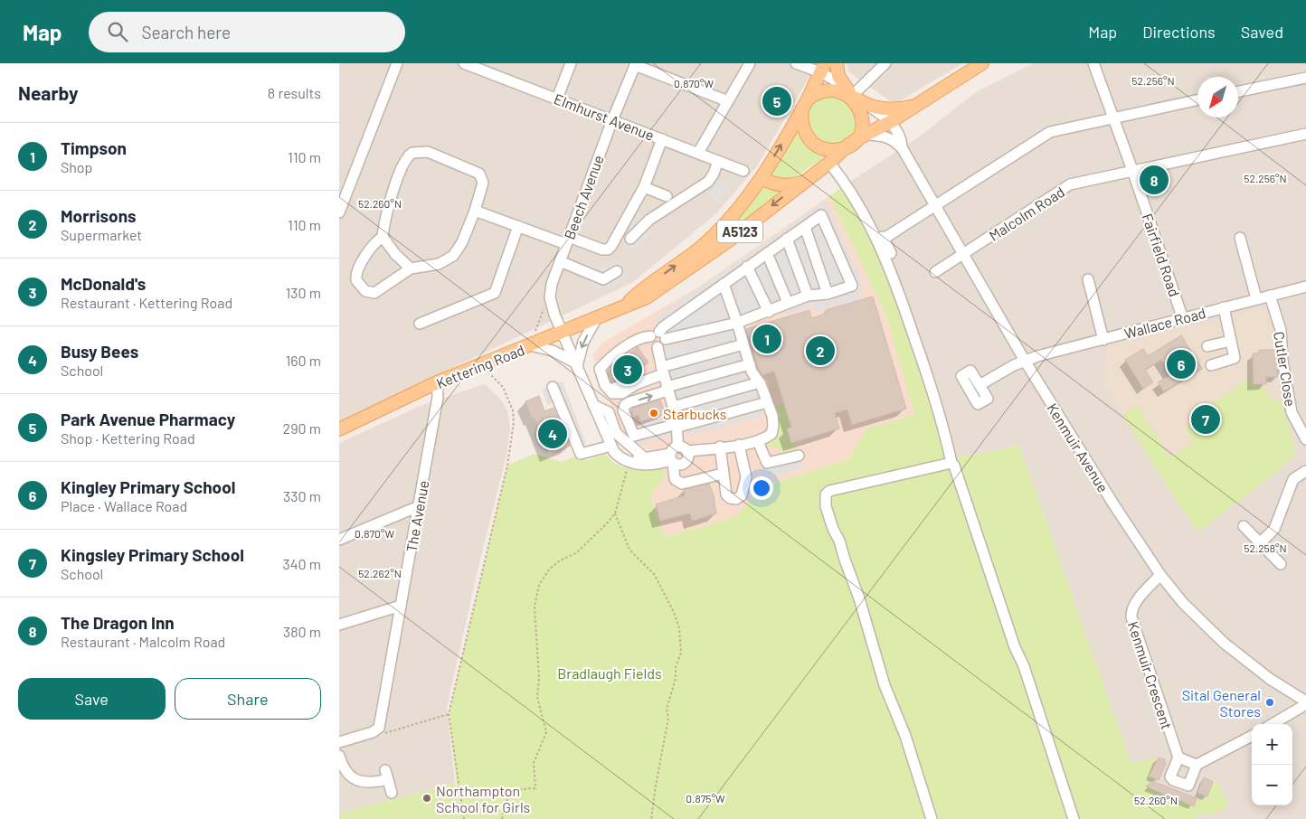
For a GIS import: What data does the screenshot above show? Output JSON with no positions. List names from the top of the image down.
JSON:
{
  "streets": {
    "main road": ["A5123", "Kettering Road"],
    "street": [
      "Elmhurst Avenue",
      "Beech Avenue",
      "Malcolm Road",
      "Fairfield Road",
      "Wallace Road",
      "Cutler Close",
      "Kenmuir Avenue",
      "The Avenue",
      "Kenmuir Crescent"
    ]
  },
  "crossings": [
    ["Elmhurst Avenue", "Beech Avenue"],
    ["Beech Avenue", "Kettering Road"],
    ["Malcolm Road", "Fairfield Road"],
    ["Malcolm Road", "Kenmuir Avenue"],
    ["Fairfield Road", "Wallace Road"],
    ["Wallace Road", "Cutler Close"],
    ["Wallace Road", "Kenmuir Avenue"],
    ["Kettering Road", "Kenmuir Avenue"],
    ["Kettering Road", "The Avenue"],
    ["Kenmuir Avenue", "Kenmuir Crescent"]
  ],
  "parks": ["Bradlaugh Fields"],
  "places": ["Starbucks", "Sital General Stores", "Northampton School for Girls"],
  "north": "bottom left",
  "page": {
    "header": "Map",
    "search": "Search here",
    "nav": ["Map", "Directions", "Saved"],
    "heading": ["Nearby", "8 results"],
    "pins": [
      "5",
      "8",
      "1",
      "2",
      "6",
      "3",
      "7",
      "4"
    ],
    "list": [
      {
        "mark": "1",
        "name": "Timpson",
        "note": "Shop",
        "value": "110 m"
      },
      {
        "mark": "2",
        "name": "Morrisons",
        "note": "Supermarket",
        "value": "110 m"
      },
      {
        "mark": "3",
        "name": "McDonald's",
        "note": "Restaurant · Kettering Road",
        "value": "130 m"
      },
      {
        "mark": "4",
        "name": "Busy Bees",
        "note": "School",
        "value": "160 m"
      },
      {
        "mark": "5",
        "name": "Park Avenue Pharmacy",
        "note": "Shop · Kettering Road",
        "value": "290 m"
      },
      {
        "mark": "6",
        "name": "Kingley Primary School",
        "note": "Place · Wallace Road",
        "value": "330 m"
      },
      {
        "mark": "7",
        "name": "Kingsley Primary School",
        "note": "School",
        "value": "340 m"
      },
      {
        "mark": "8",
        "name": "The Dragon Inn",
        "note": "Restaurant · Malcolm Road",
        "value": "380 m"
      }
    ],
    "buttons": ["Save", "Share"],
    "map_buttons": ["+", "−"]
  },
  "coordinates": [
    "52.256°N",
    "0.870°W",
    "52.260°N",
    "52.258°N",
    "52.262°N",
    "0.875°W"
  ]
}
